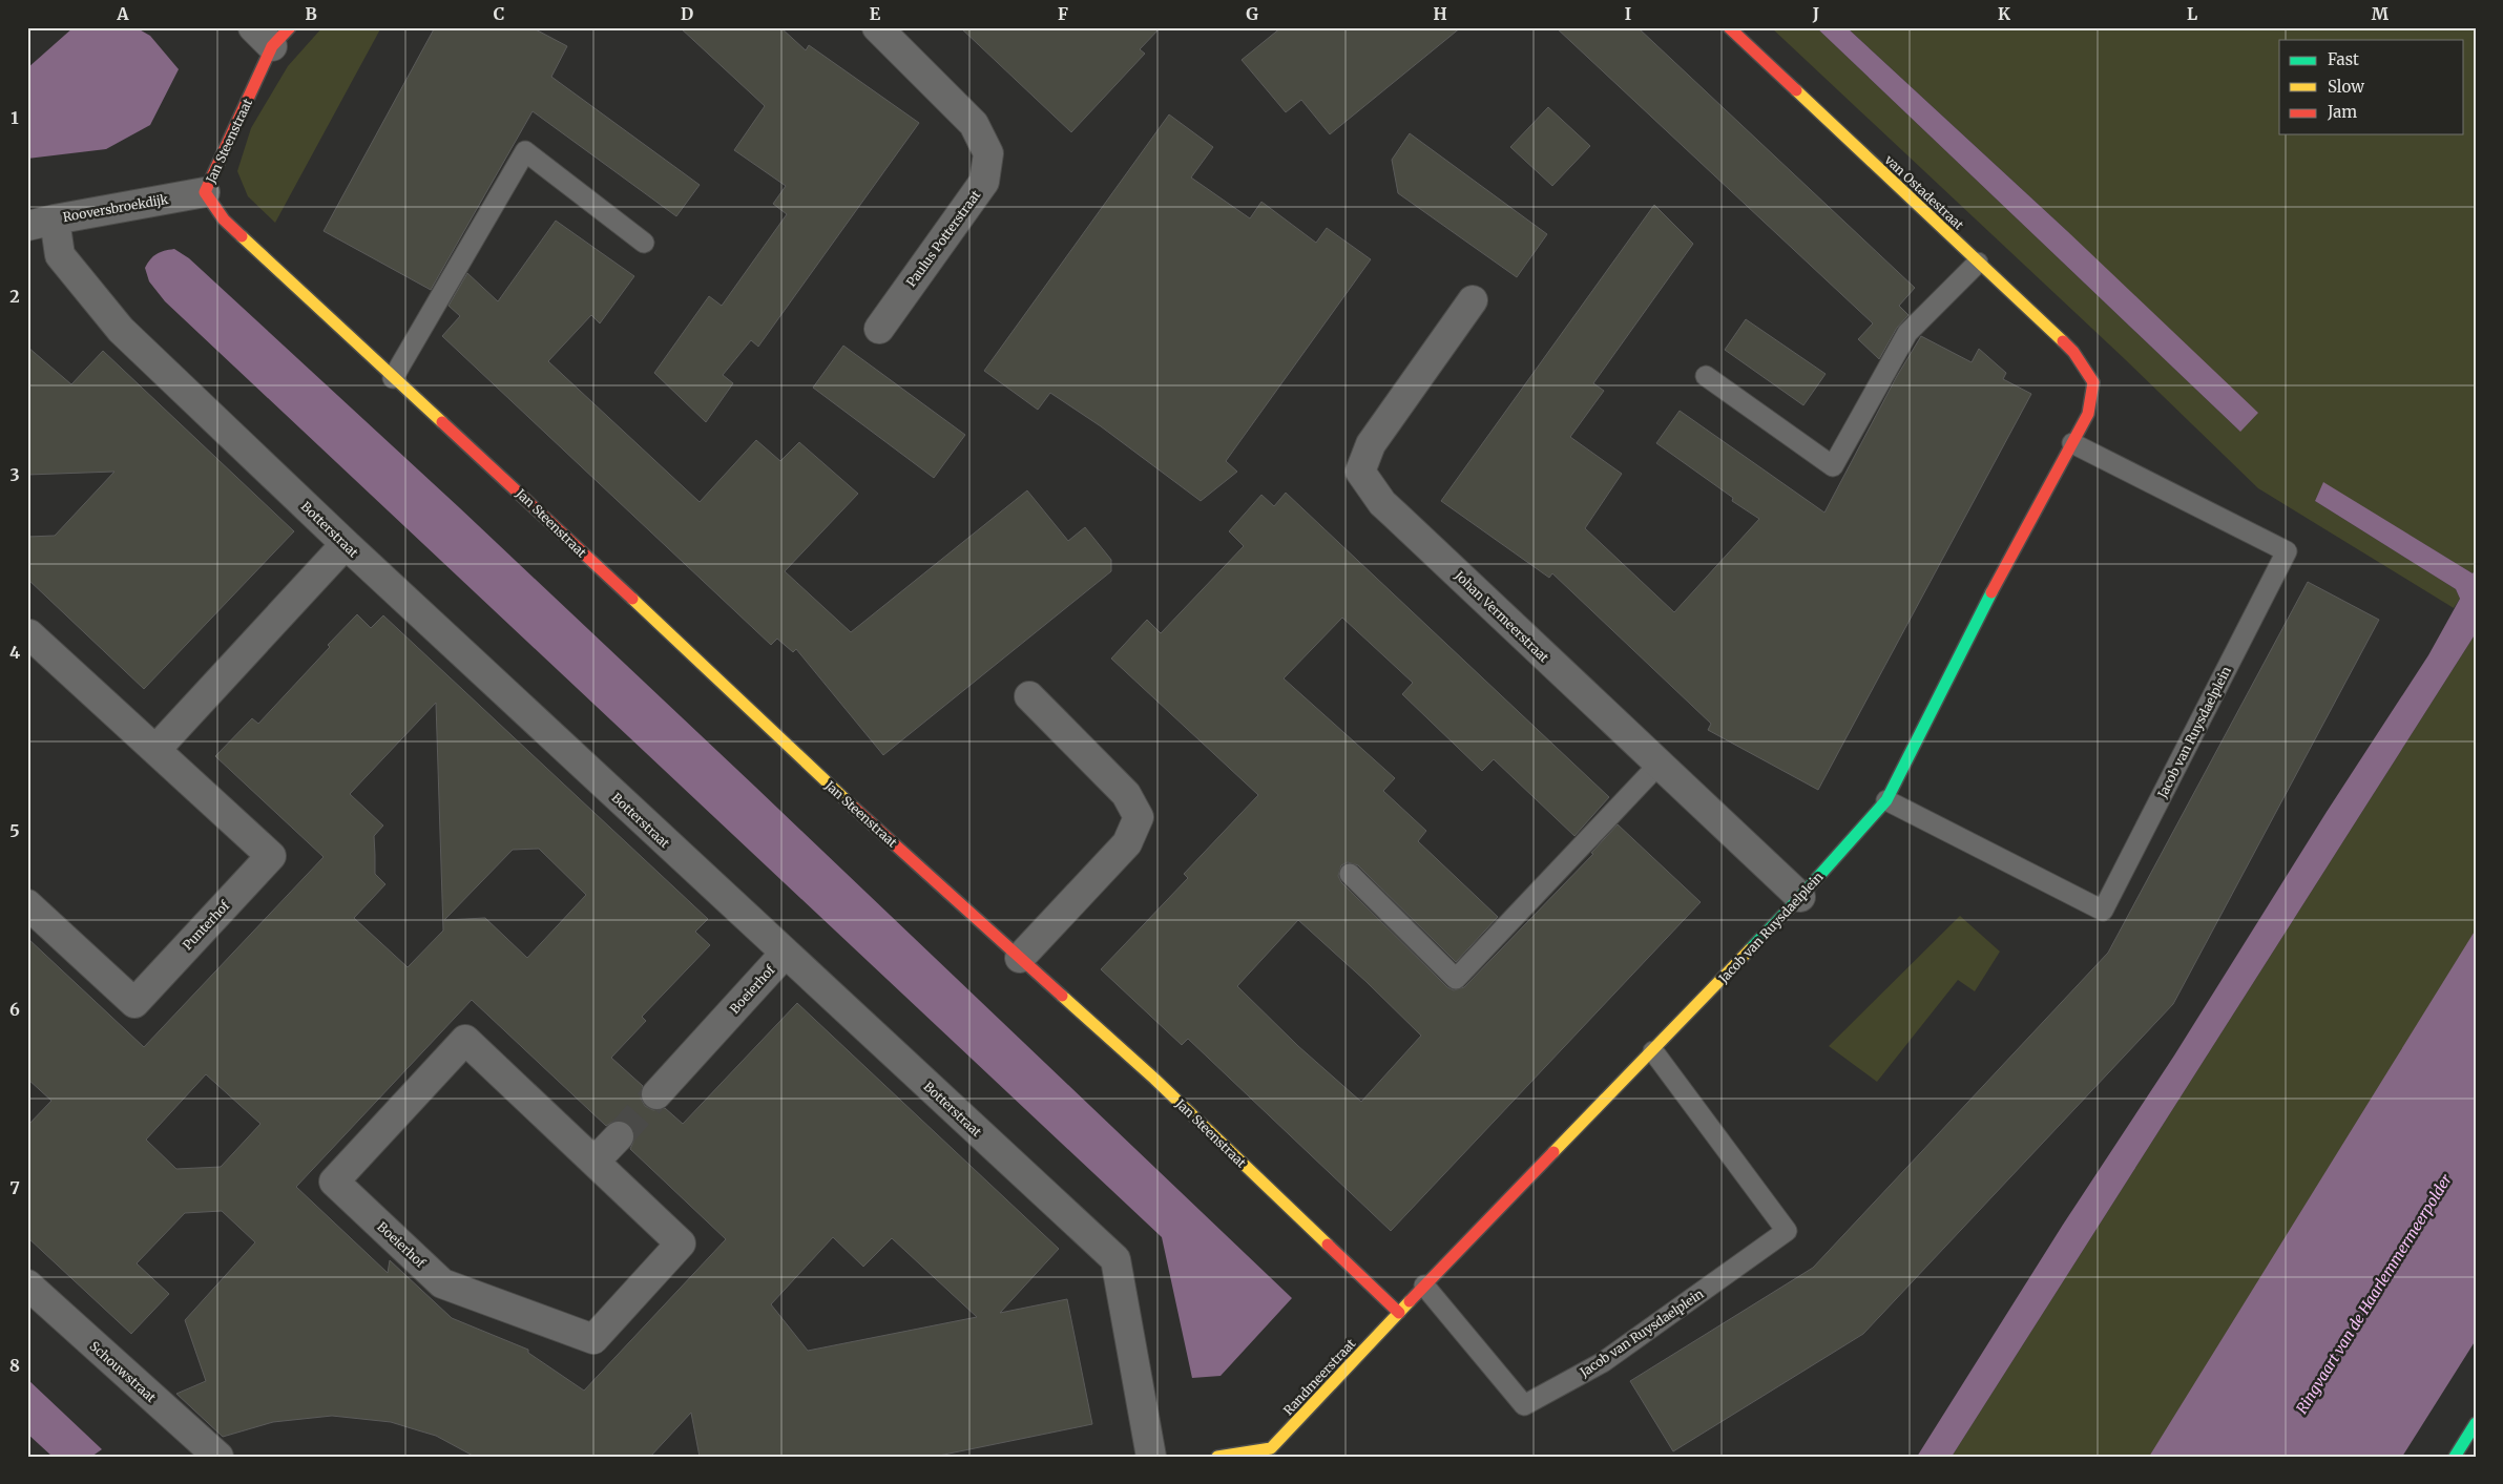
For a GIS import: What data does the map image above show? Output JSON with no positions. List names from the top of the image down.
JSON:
{
  "streets": {
    "street": [
      "Jan Steenstraat",
      "van Ostadestraat",
      "Rooversbroekdijk",
      "Paulus Potterstraat",
      "Botterstraat",
      "Johan Vermeerstraat",
      "Jacob van Ruysdaelplein",
      "Punterhof",
      "Boeierhof",
      "Schouwstraat",
      "Randmeerstraat"
    ]
  },
  "crossings": [
    ["Jan Steenstraat", "Rooversbroekdijk"],
    ["Jan Steenstraat", "Randmeerstraat"],
    ["van Ostadestraat", "Jacob van Ruysdaelplein"],
    ["Rooversbroekdijk", "Botterstraat"],
    ["Botterstraat", "Boeierhof"],
    ["Johan Vermeerstraat", "Jacob van Ruysdaelplein"],
    ["Jacob van Ruysdaelplein", "Randmeerstraat"]
  ],
  "water": ["Ringvaart van de Haarlemmermeerpolder"],
  "legend": ["Fast", "Slow", "Jam"],
  "grid": {
    "columns": [
      "A",
      "B",
      "C",
      "D",
      "E",
      "F",
      "G",
      "H",
      "I",
      "J",
      "K",
      "L",
      "M"
    ],
    "rows": [
      "1",
      "2",
      "3",
      "4",
      "5",
      "6",
      "7",
      "8"
    ]
  }
}
